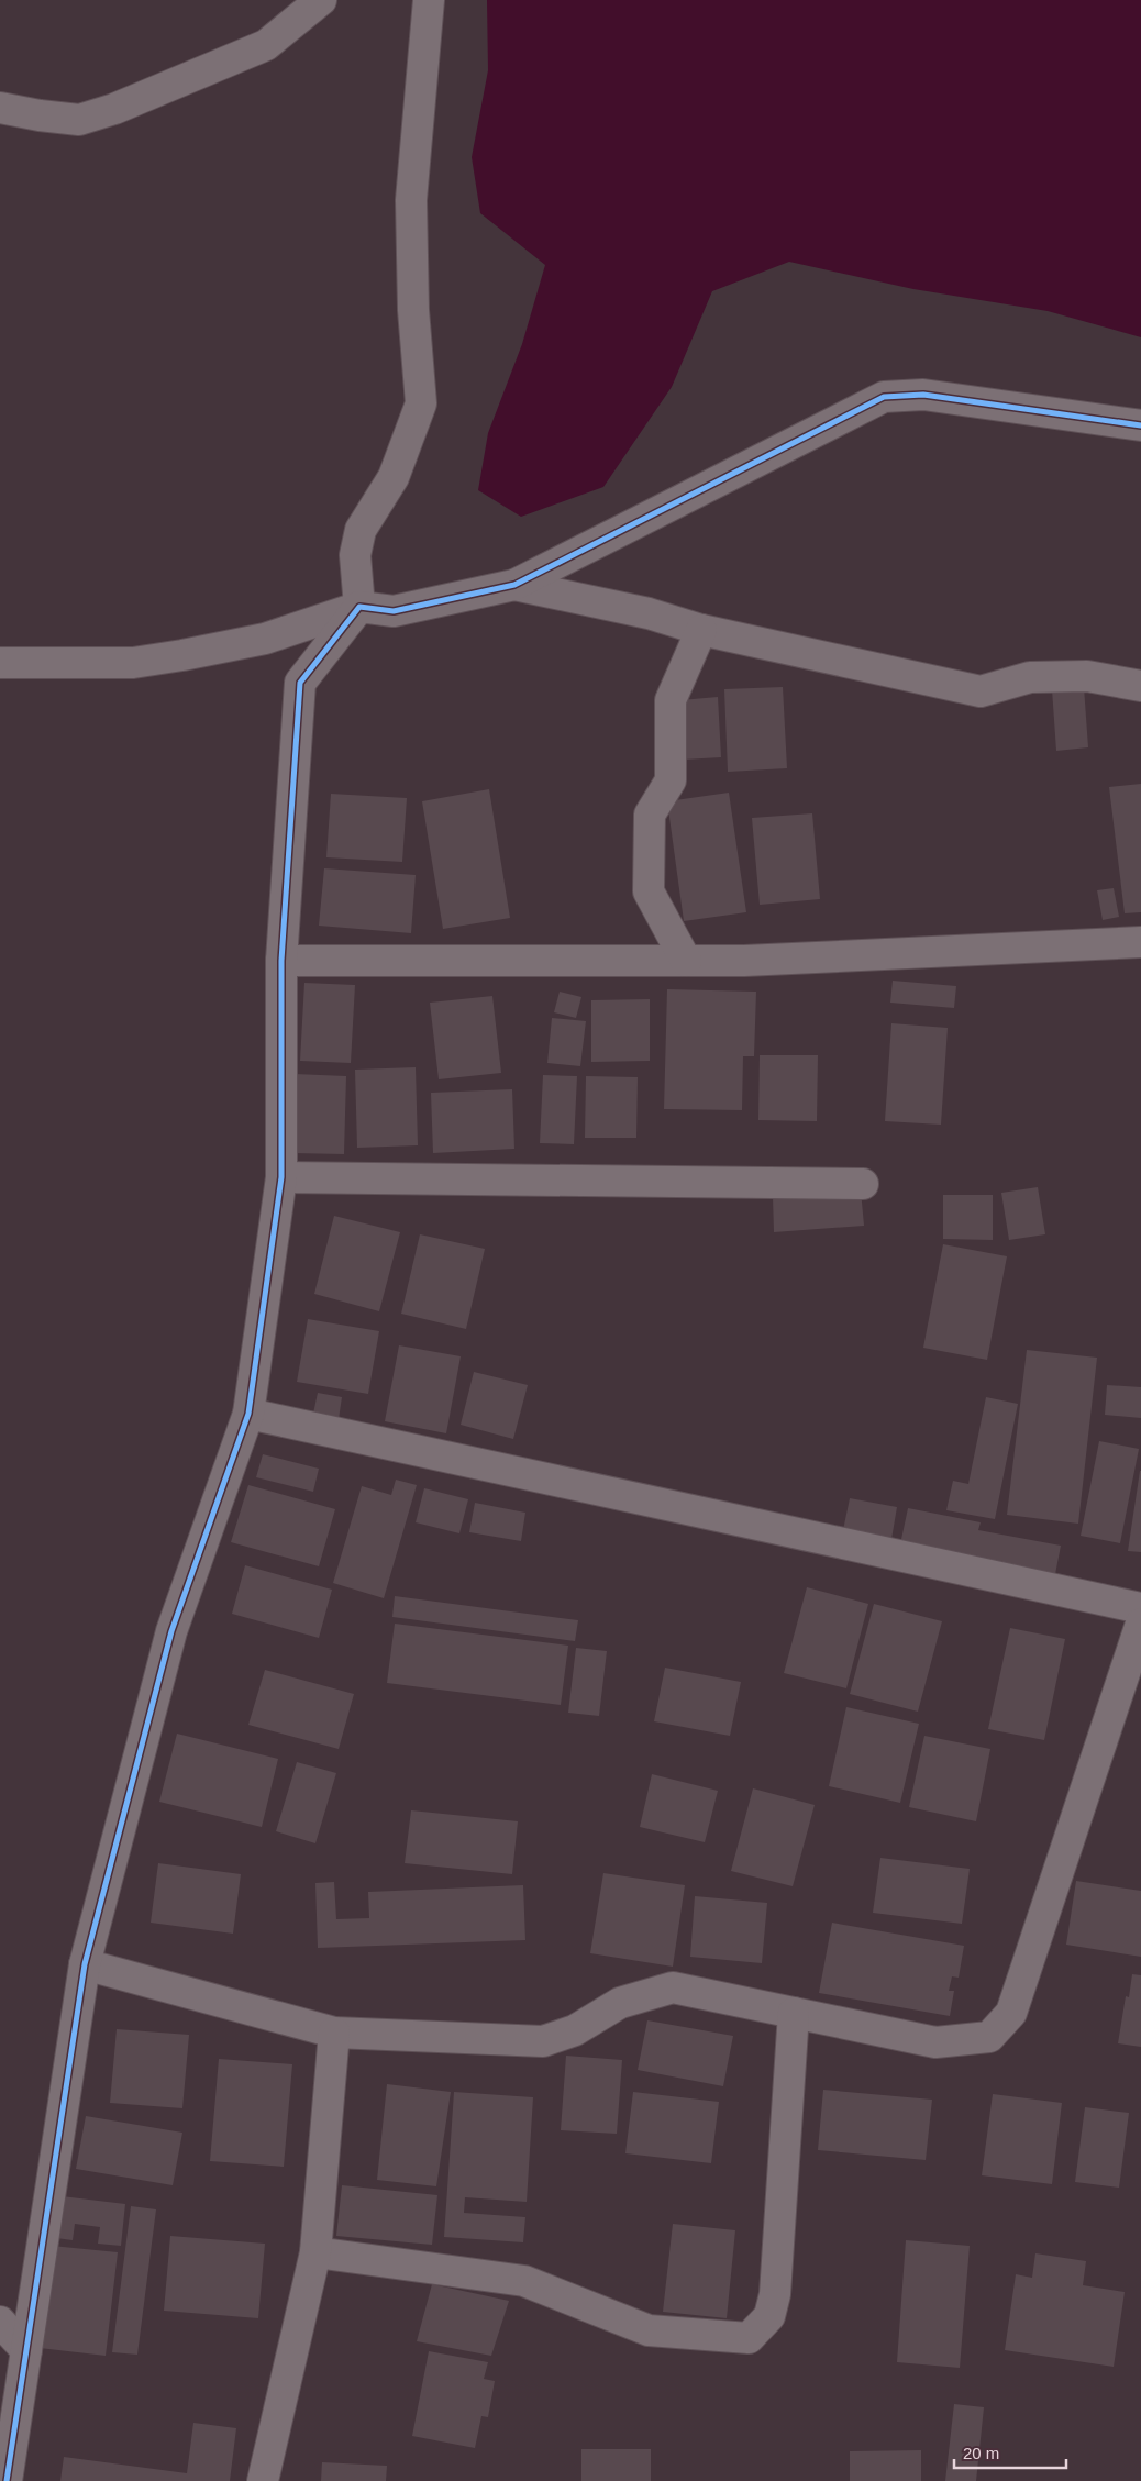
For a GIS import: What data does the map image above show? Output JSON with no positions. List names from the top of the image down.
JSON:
{
  "scale_bar": "20 m"
}
